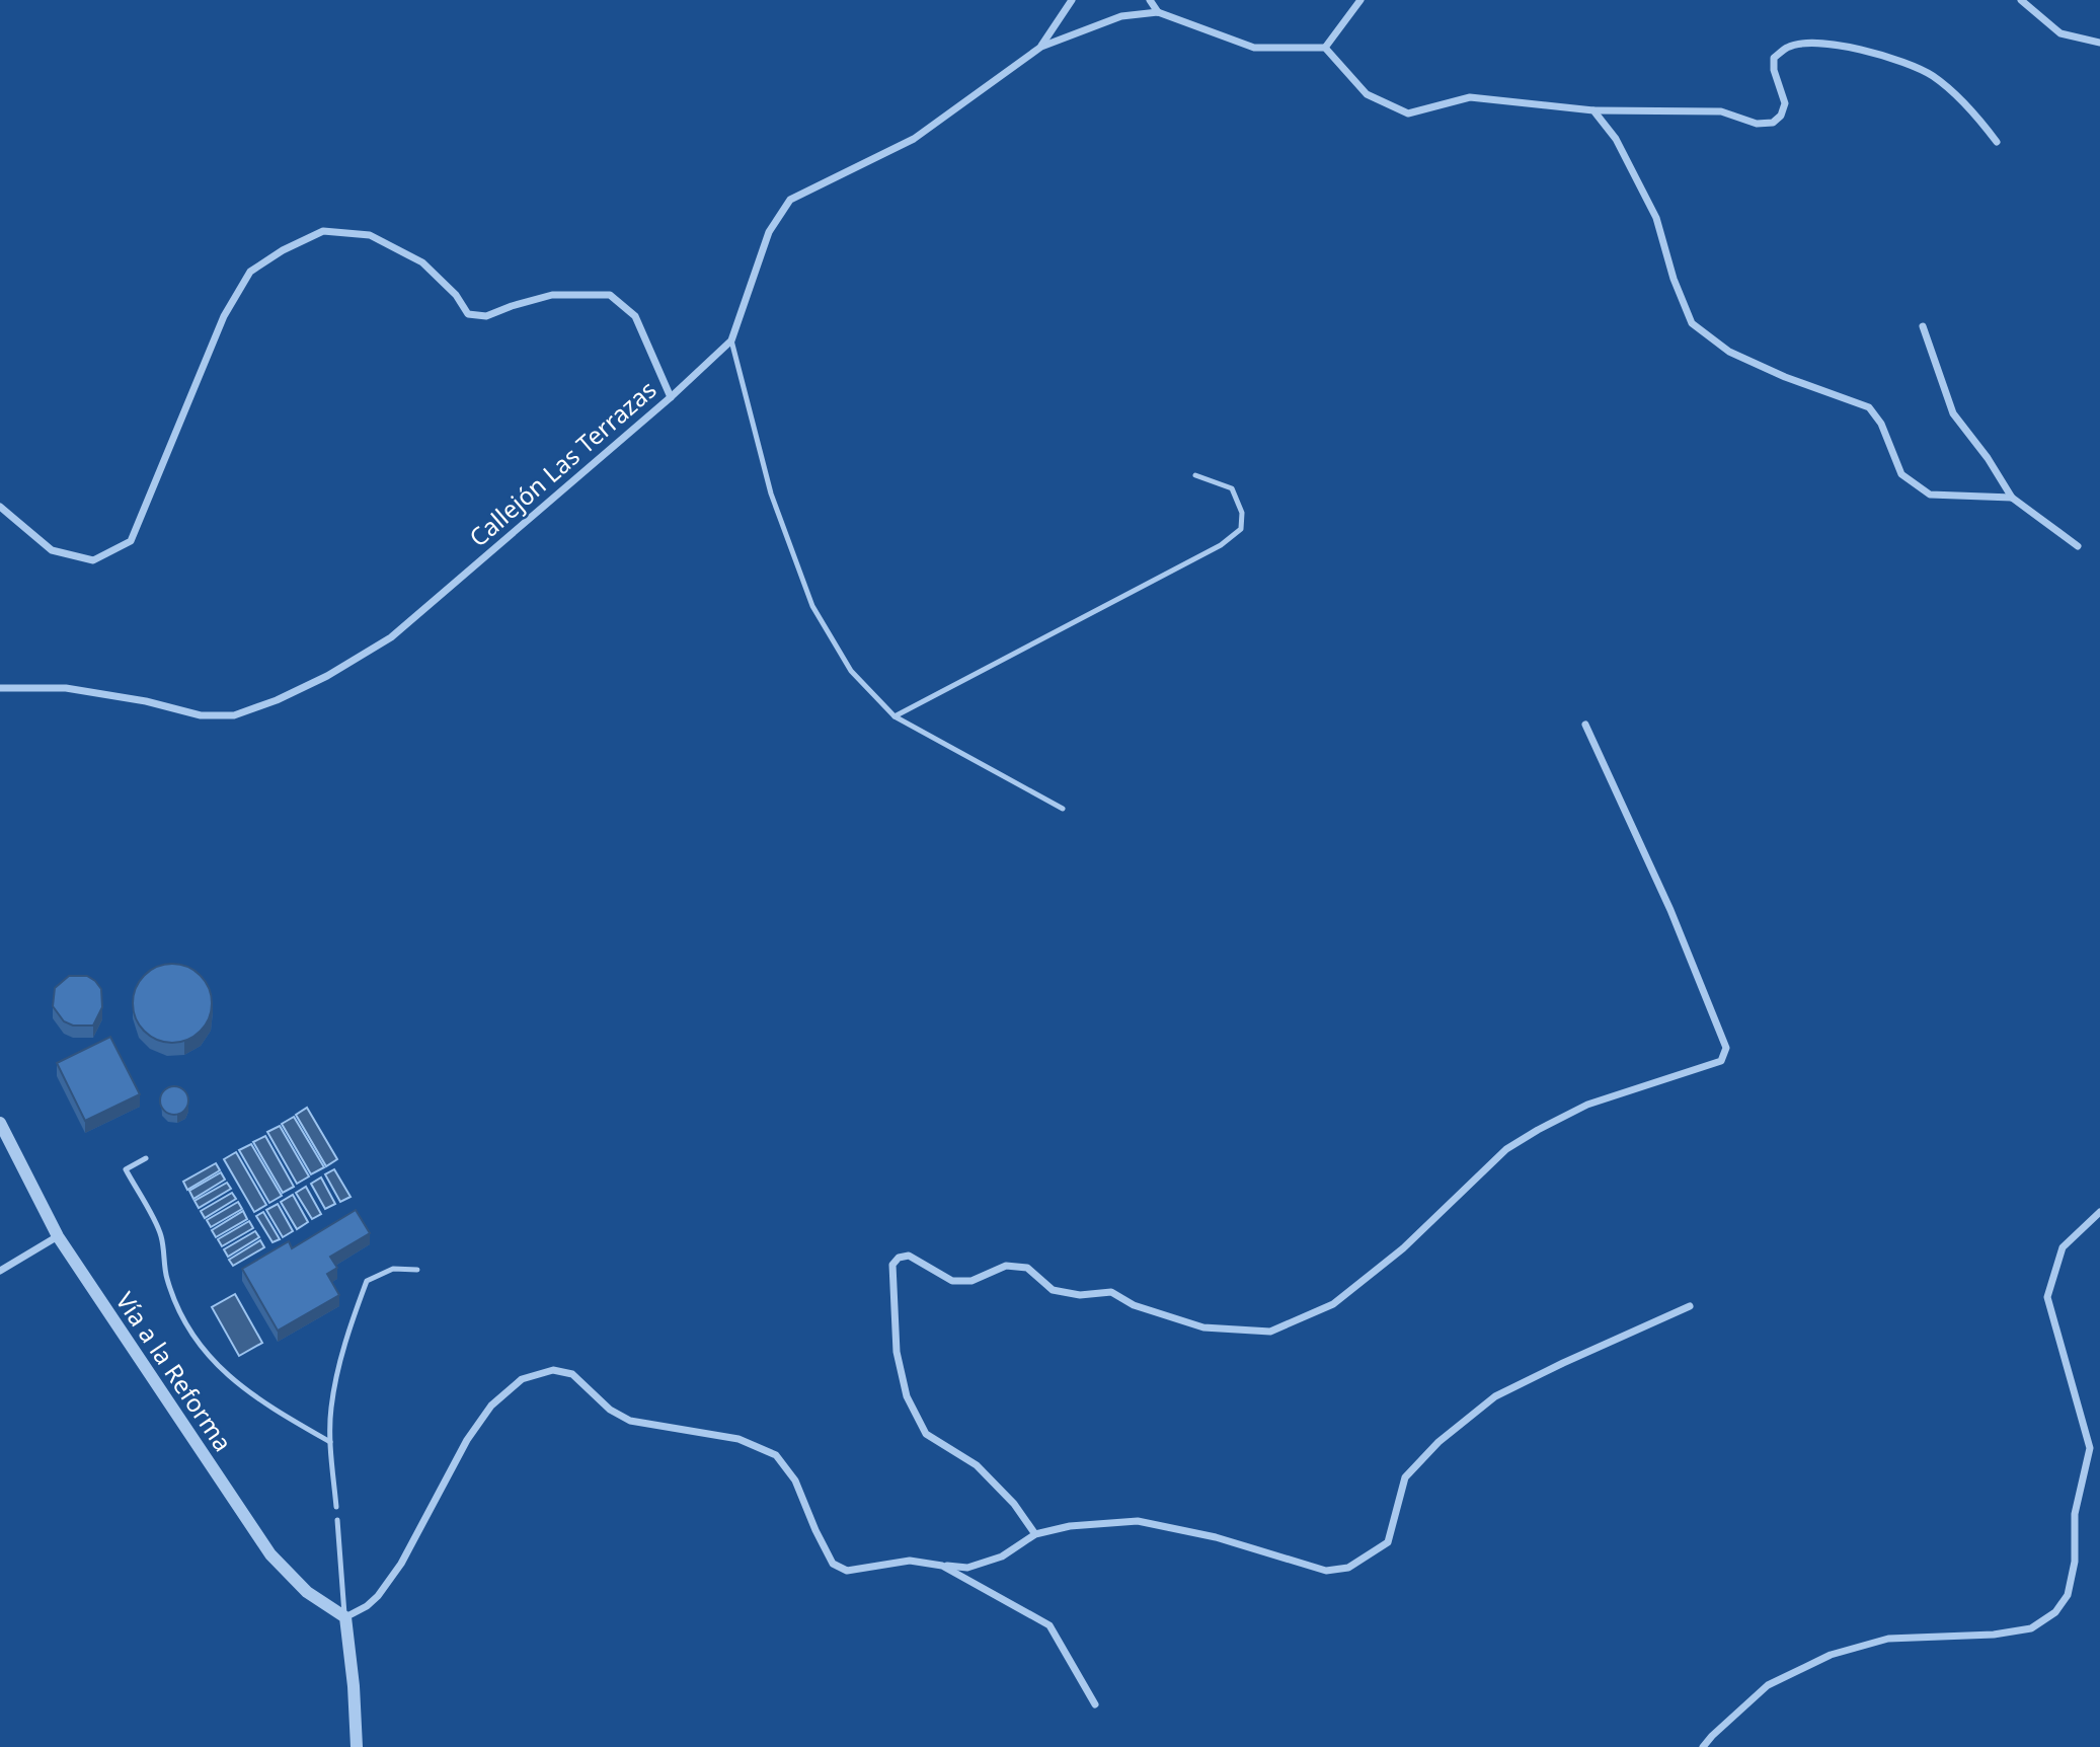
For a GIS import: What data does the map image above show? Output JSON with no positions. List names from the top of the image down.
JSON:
{
  "streets": {
    "street": ["Callejón Las Terrazas", "Vía a la Reforma"]
  }
}
